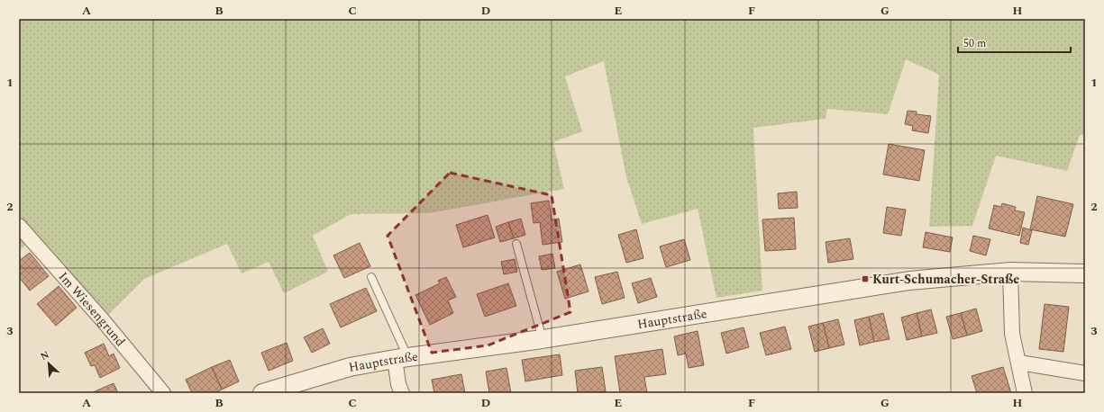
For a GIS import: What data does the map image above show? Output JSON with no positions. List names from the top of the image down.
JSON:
{
  "streets": {
    "street": ["Im Wiesengrund", "Hauptstraße"]
  },
  "places": {
    "transit": ["Kurt-Schumacher-Straße"]
  },
  "scale_bar": "50 m",
  "north": "top left",
  "grid": {
    "columns": [
      "A",
      "B",
      "C",
      "D",
      "E",
      "F",
      "G",
      "H"
    ],
    "rows": ["1", "2", "3"]
  }
}
